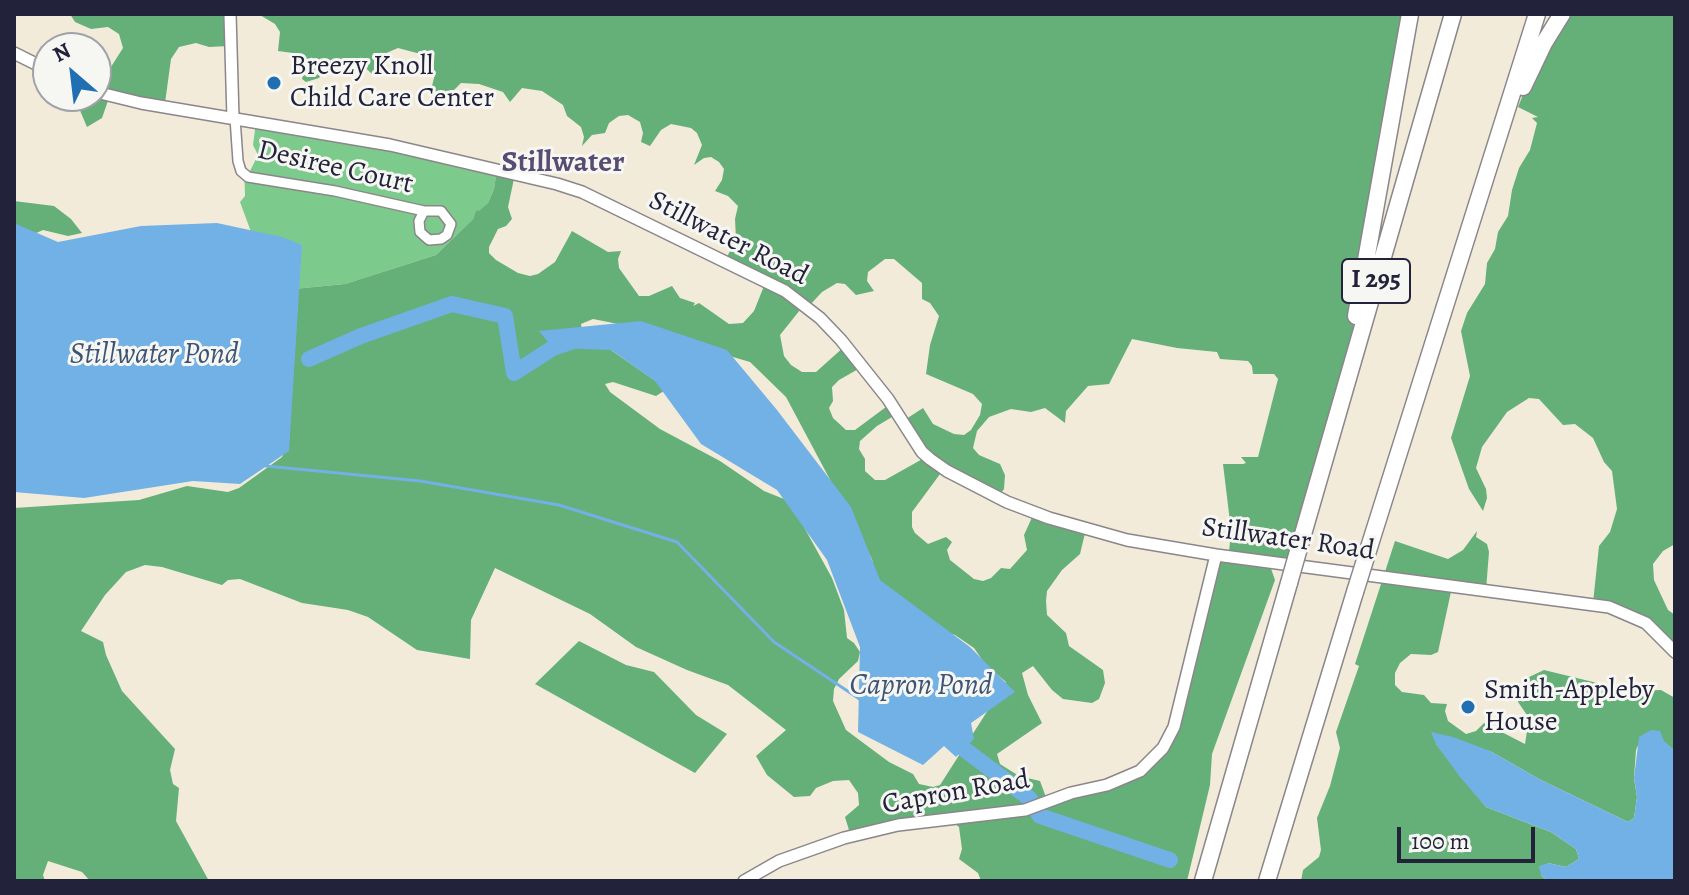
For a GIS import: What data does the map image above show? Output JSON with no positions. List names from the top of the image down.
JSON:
{
  "streets": {
    "highway": ["I 295"],
    "street": ["Desiree Court", "Stillwater Road", "Capron Road"]
  },
  "crossings": [
    ["Desiree Court", "Stillwater Road"],
    ["Stillwater Road", "Capron Road"]
  ],
  "districts": ["Stillwater"],
  "water": ["Stillwater Pond", "Capron Pond"],
  "places": ["Breezy Knoll Child Care Center", "Smith-Appleby House"],
  "scale_bar": "100 m",
  "north": "top left"
}
